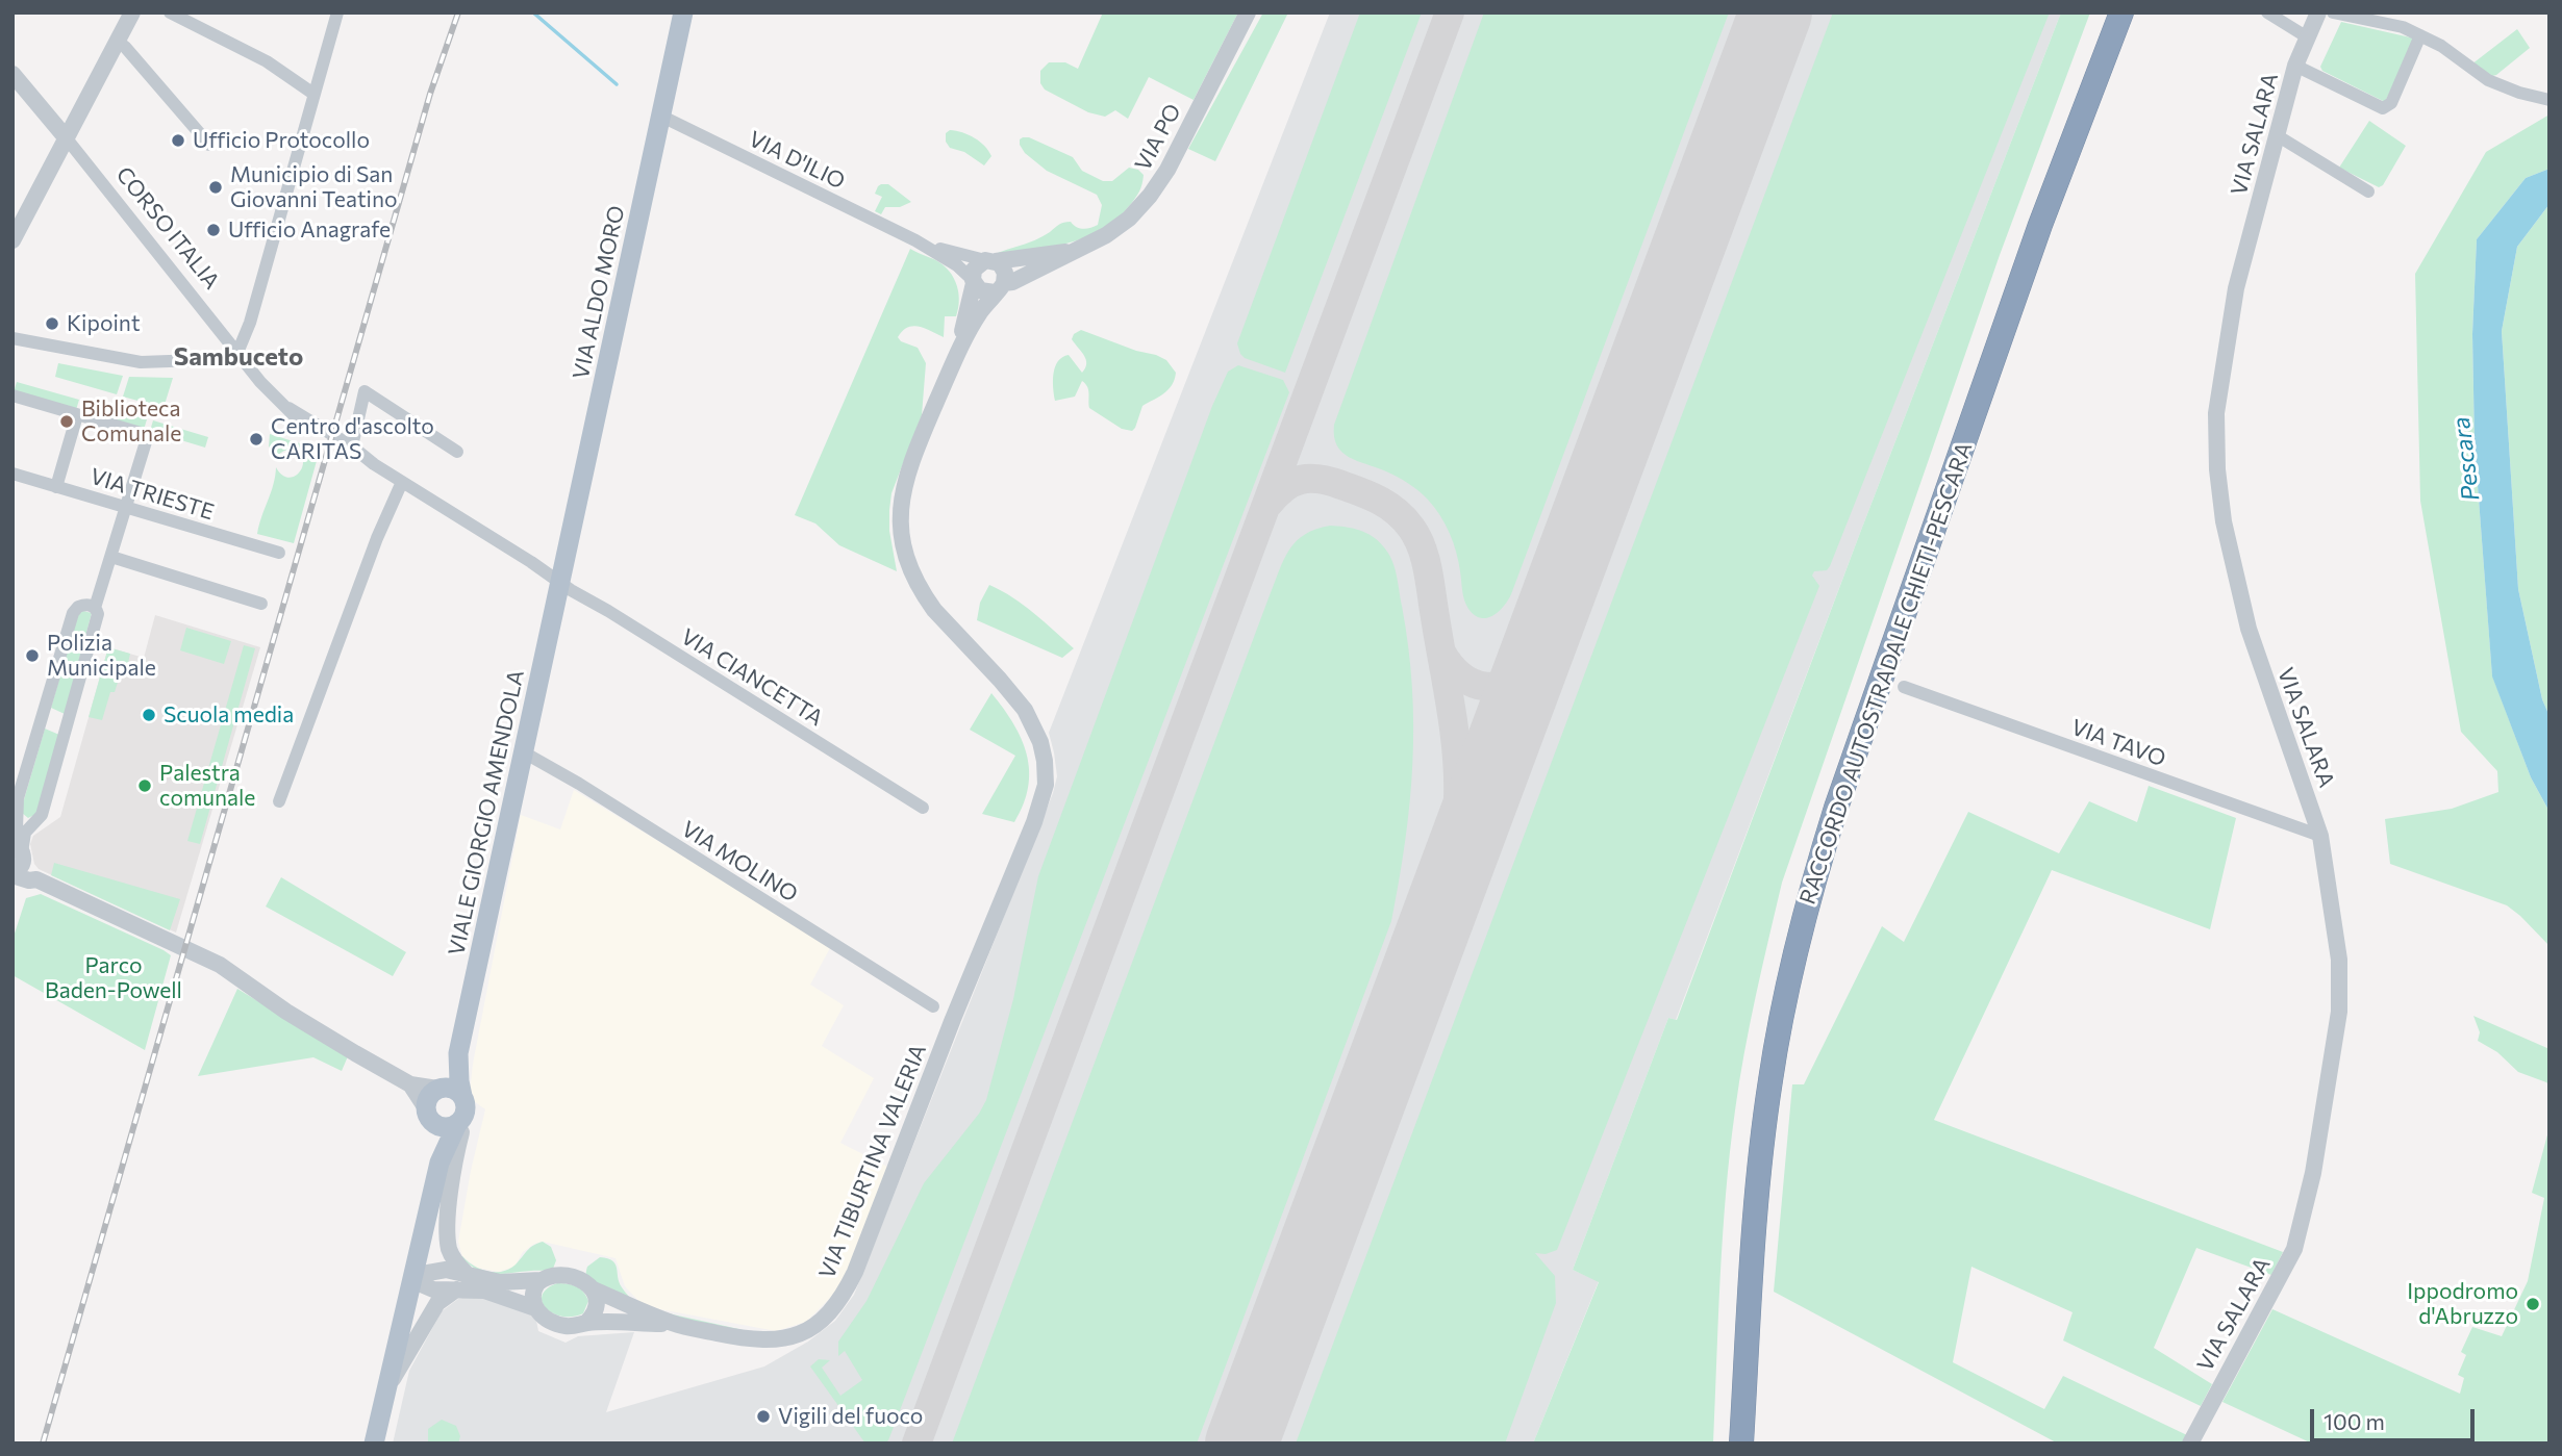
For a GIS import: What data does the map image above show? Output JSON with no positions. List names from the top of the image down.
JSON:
{
  "streets": {
    "highway": ["RACCORDO AUTOSTRADALE CHIETI-PESCARA"],
    "main road": ["VIA ALDO MORO", "VIALE GIORGIO AMENDOLA"],
    "street": [
      "VIA SALARA",
      "VIA PO",
      "VIA D'ILIO",
      "CORSO ITALIA",
      "VIA TRIESTE",
      "VIA CIANCETTA",
      "VIA TAVO",
      "VIA MOLINO",
      "VIA TIBURTINA VALERIA"
    ]
  },
  "crossings": [
    ["VIA SALARA", "VIA TAVO"],
    ["VIA PO", "VIA D'ILIO"],
    ["VIA D'ILIO", "VIA ALDO MORO"],
    ["CORSO ITALIA", "VIA ALDO MORO"],
    ["CORSO ITALIA", "VIA CIANCETTA"],
    ["CORSO ITALIA", "VIALE GIORGIO AMENDOLA"],
    ["VIA ALDO MORO", "VIA CIANCETTA"],
    ["VIA ALDO MORO", "VIALE GIORGIO AMENDOLA"],
    ["VIA CIANCETTA", "VIALE GIORGIO AMENDOLA"],
    ["VIALE GIORGIO AMENDOLA", "VIA MOLINO"]
  ],
  "districts": ["Sambuceto"],
  "water": ["Pescara"],
  "parks": ["Parco Baden-Powell"],
  "places": [
    "Ufficio Protocollo",
    "Municipio di San Giovanni Teatino",
    "Ufficio Anagrafe",
    "Kipoint",
    "Biblioteca Comunale",
    "Centro d'ascolto CARITAS",
    "Polizia Municipale",
    "Scuola media",
    "Palestra comunale",
    "Ippodromo d'Abruzzo",
    "Vigili del fuoco"
  ],
  "scale_bar": "100 m"
}
